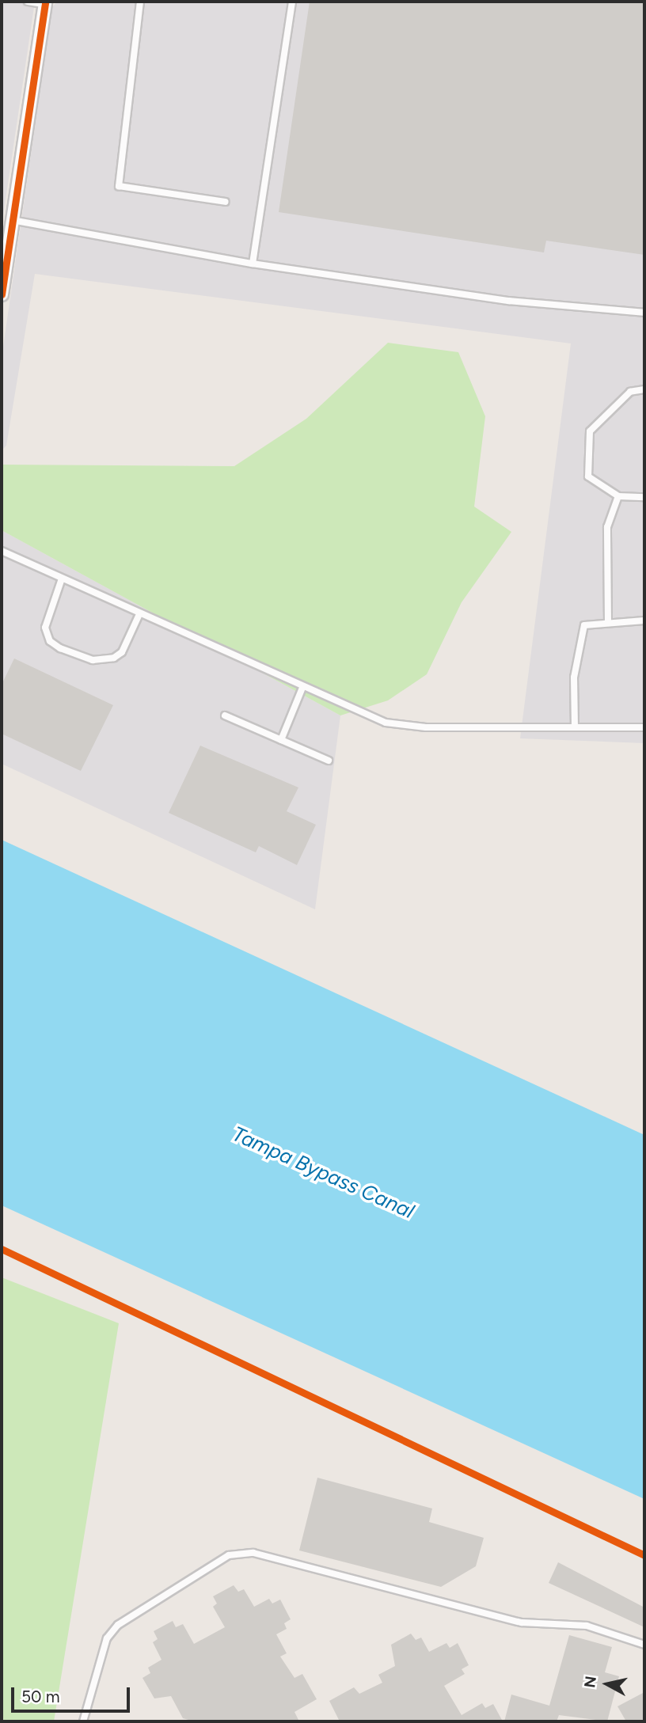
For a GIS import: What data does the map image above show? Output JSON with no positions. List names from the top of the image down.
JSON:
{
  "water": ["Tampa Bypass Canal"],
  "scale_bar": "50 m",
  "north": "left"
}
